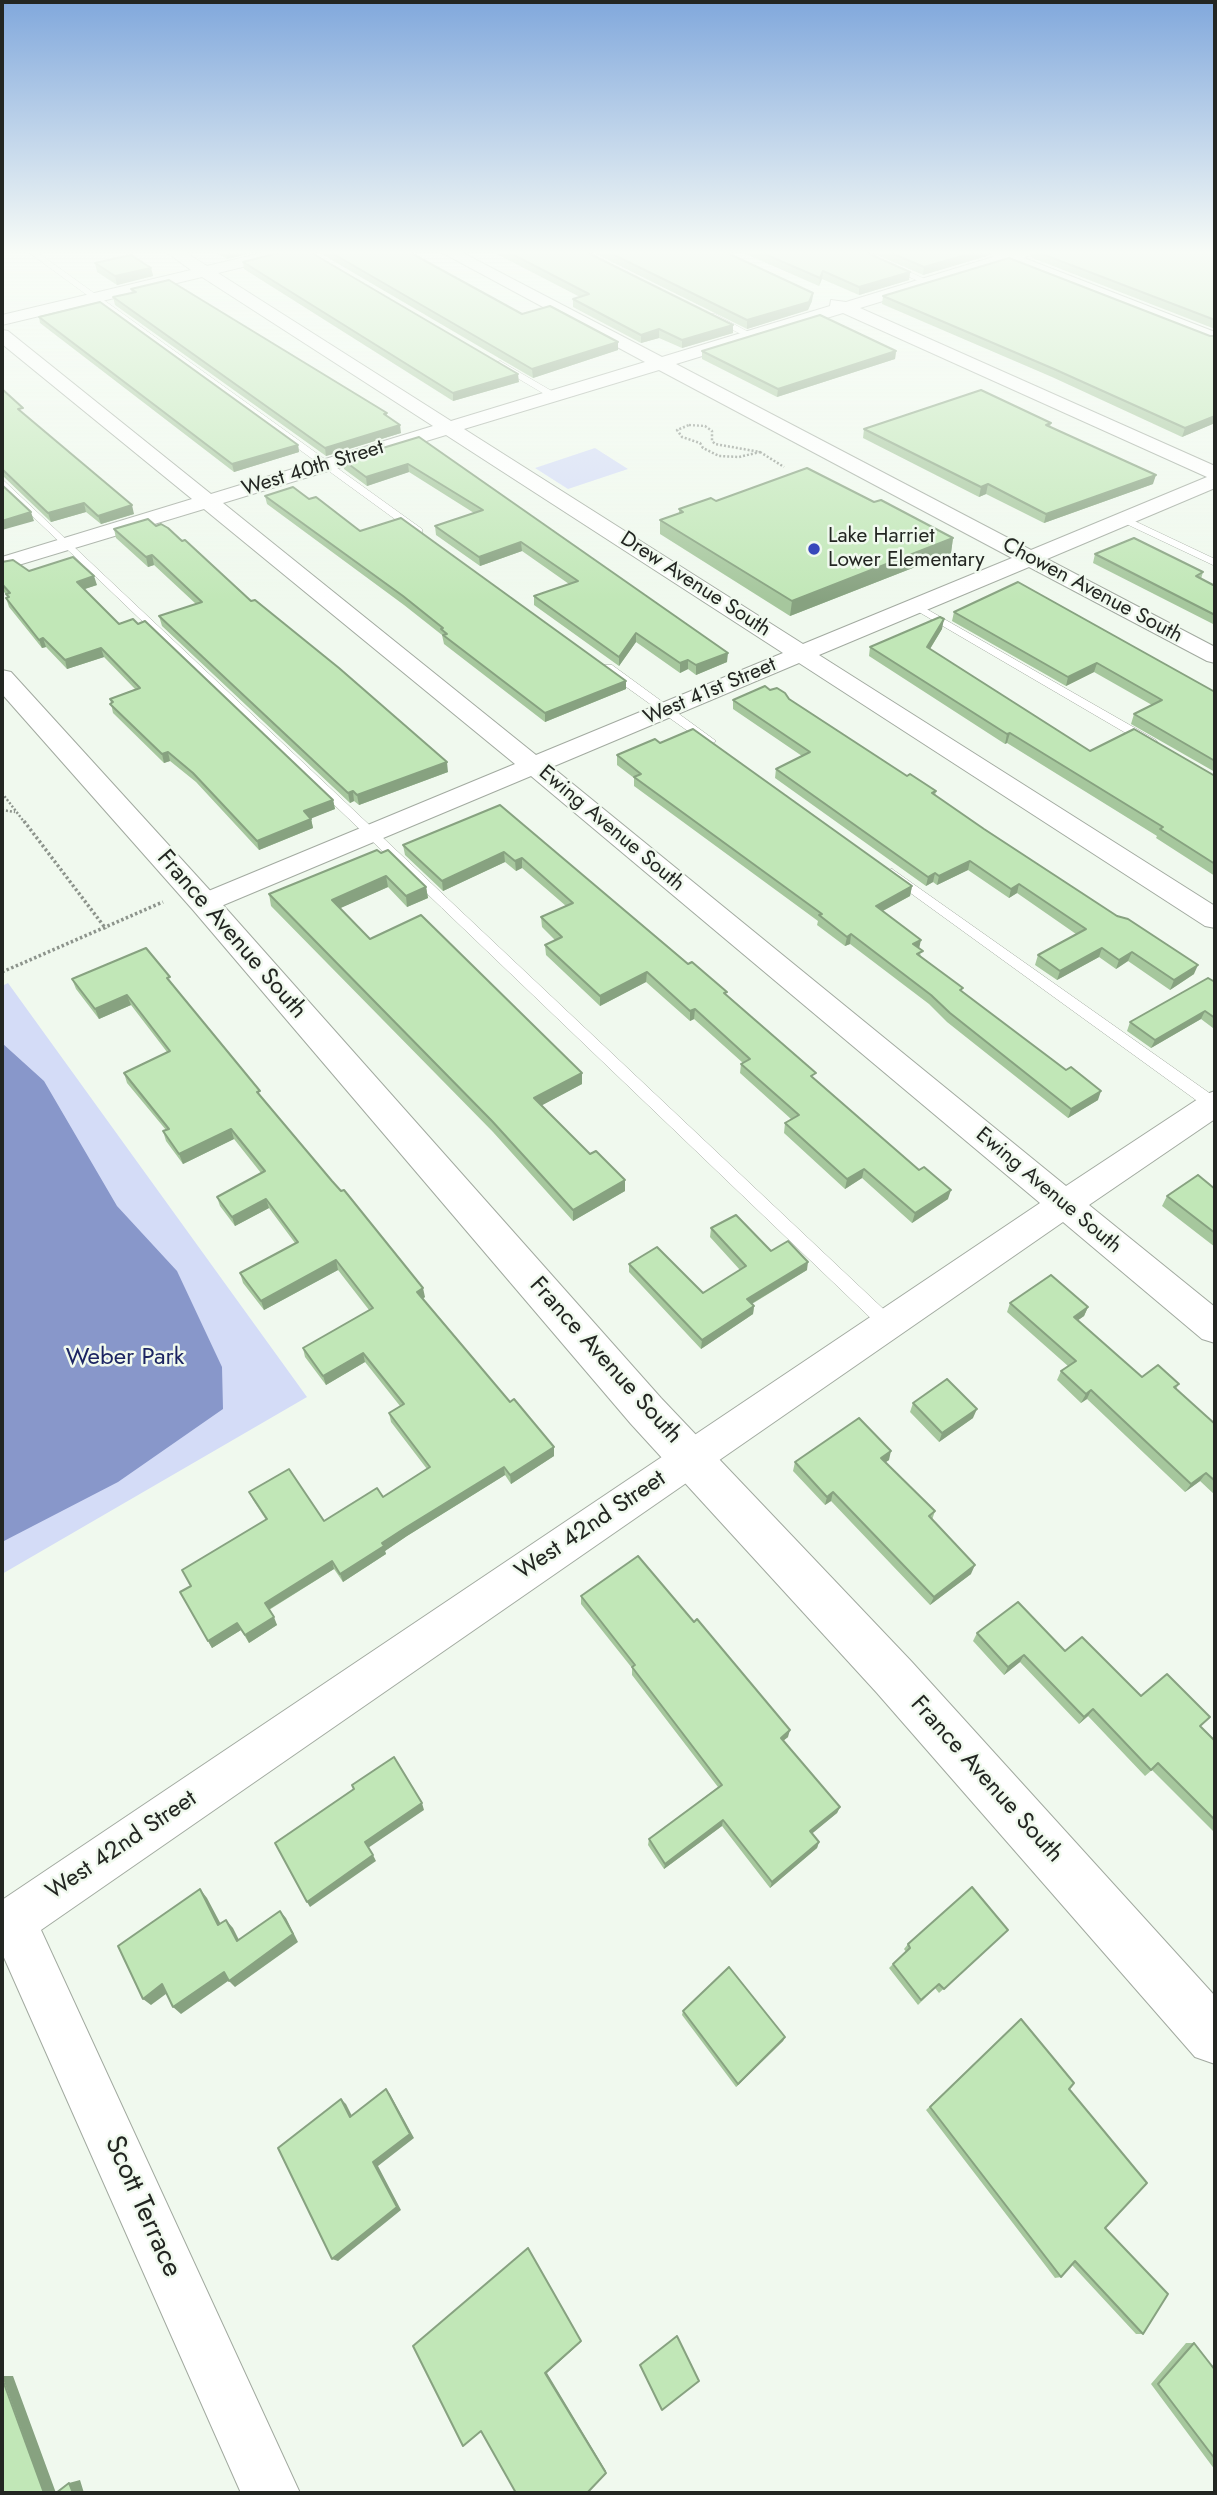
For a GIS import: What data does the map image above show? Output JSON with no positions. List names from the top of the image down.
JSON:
{
  "streets": {
    "main road": ["France Avenue South"],
    "street": [
      "West 40th Street",
      "Drew Avenue South",
      "Chowen Avenue South",
      "West 41st Street",
      "Ewing Avenue South",
      "West 42nd Street",
      "Scott Terrace"
    ]
  },
  "crossings": [
    ["West 40th Street", "Drew Avenue South"],
    ["West 40th Street", "Ewing Avenue South"],
    ["Drew Avenue South", "West 41st Street"],
    ["Chowen Avenue South", "West 41st Street"],
    ["West 41st Street", "Ewing Avenue South"],
    ["West 41st Street", "France Avenue South"],
    ["Ewing Avenue South", "West 42nd Street"],
    ["France Avenue South", "West 42nd Street"],
    ["West 42nd Street", "Scott Terrace"]
  ],
  "parks": ["Weber Park"],
  "places": ["Lake Harriet Lower Elementary"]
}
